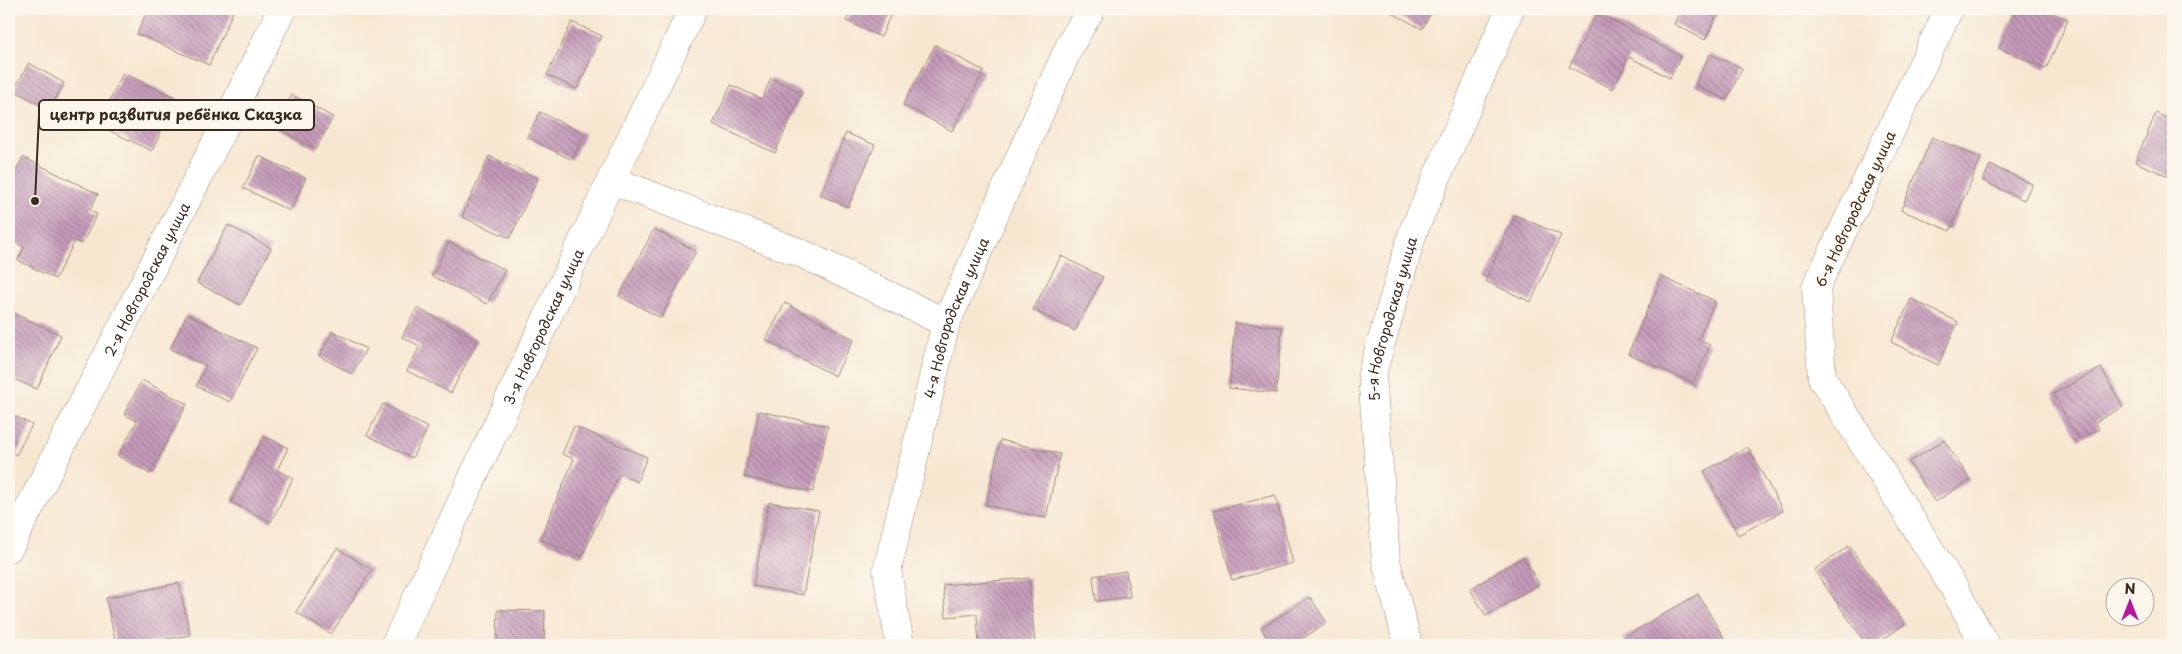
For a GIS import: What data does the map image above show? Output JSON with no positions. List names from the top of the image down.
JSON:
{
  "streets": {
    "street": [
      "6-я Новгородская улица",
      "2-я Новгородская улица",
      "4-я Новгородская улица",
      "5-я Новгородская улица",
      "3-я Новгородская улица"
    ]
  },
  "places": ["центр развития ребёнка Сказка"],
  "north": "top"
}
